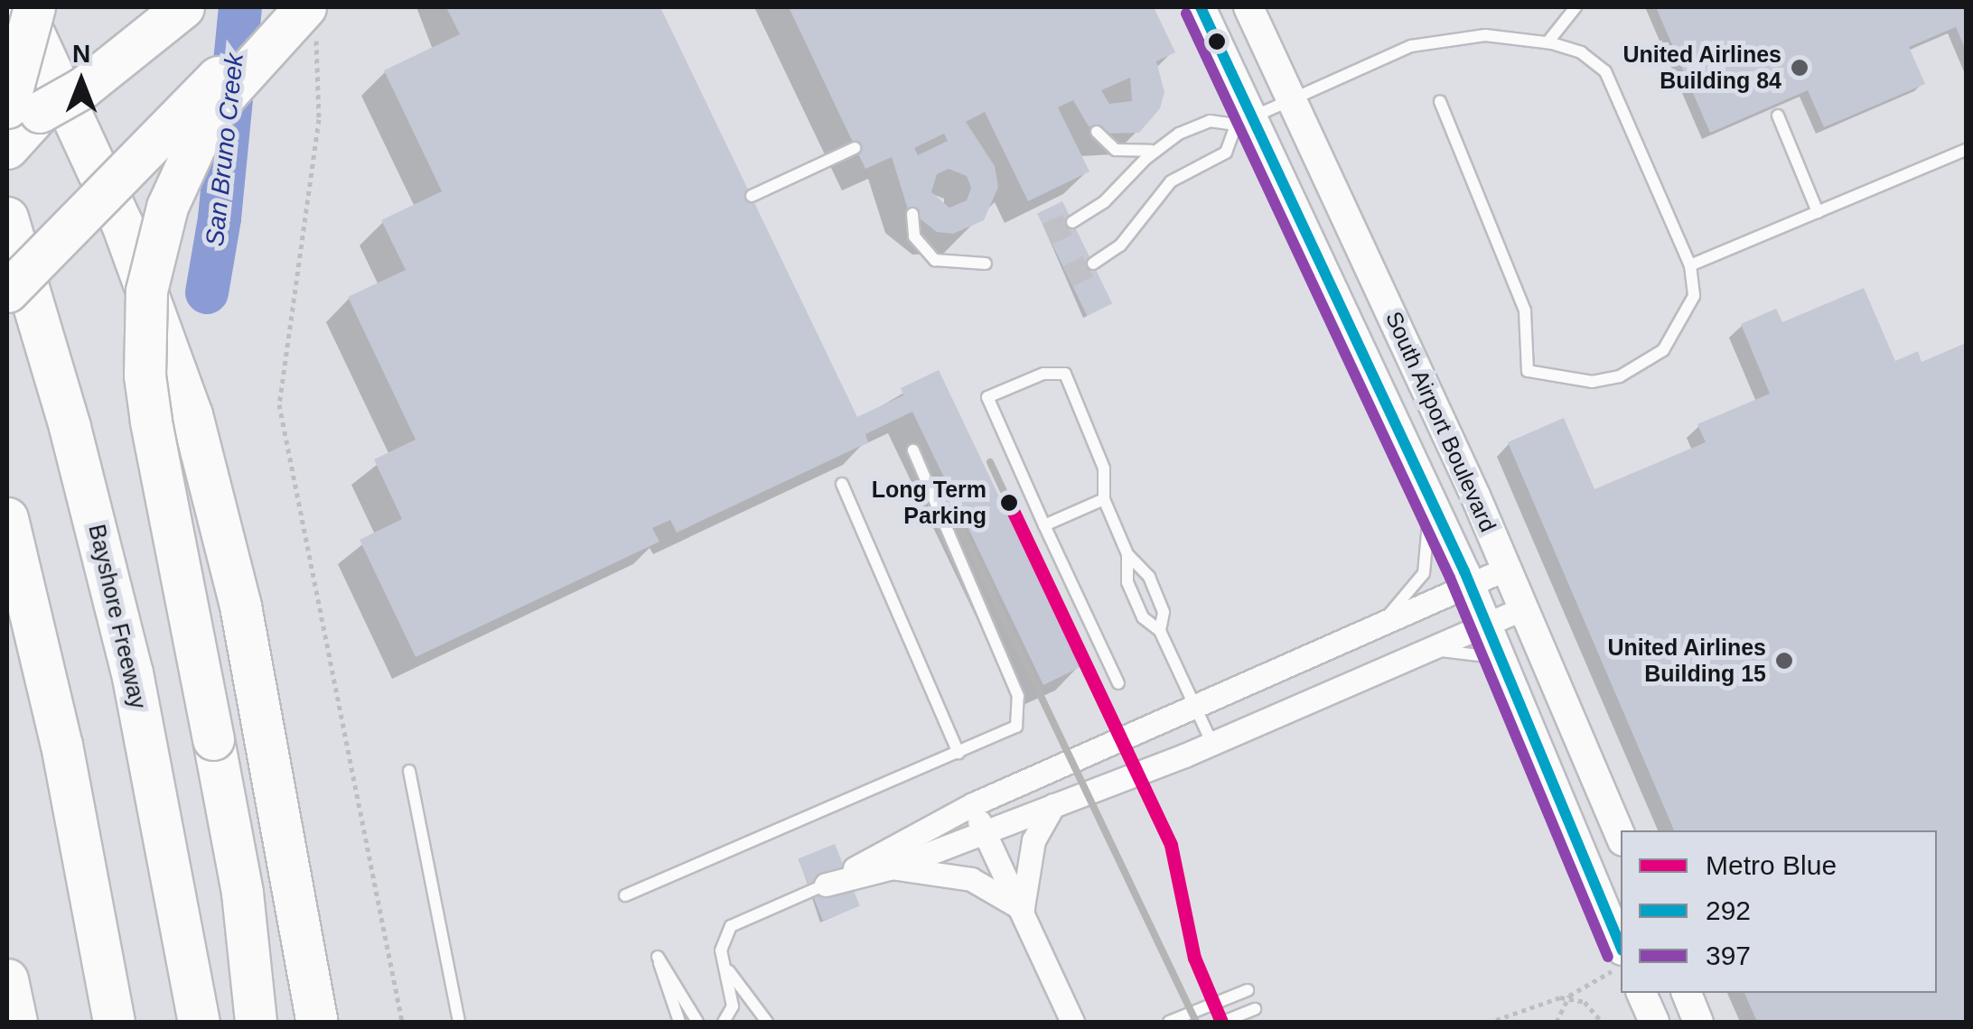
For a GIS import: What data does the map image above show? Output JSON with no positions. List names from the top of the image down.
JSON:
{
  "streets": {
    "highway": ["Bayshore Freeway"],
    "street": ["South Airport Boulevard"]
  },
  "water": ["San Bruno Creek"],
  "places": ["United Airlines Building 84", "Long Term Parking", "United Airlines Building 15"],
  "lines": ["transit line 292", "transit line 397", "metro line Blue"],
  "legend": ["Metro Blue", "292", "397"],
  "north": "top"
}
